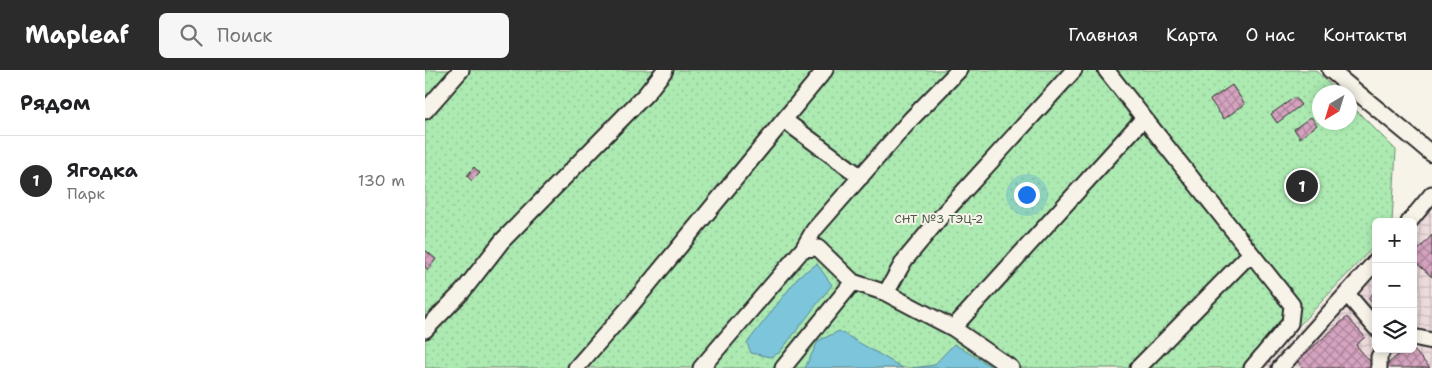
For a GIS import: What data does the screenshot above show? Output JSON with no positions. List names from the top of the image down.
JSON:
{
  "parks": ["СНТ №3 ТЭЦ-2"],
  "north": "bottom left",
  "page": {
    "header": "Mapleaf",
    "search": "Поиск",
    "nav": [
      "Главная",
      "Карта",
      "О нас",
      "Контакты"
    ],
    "heading": "Рядом",
    "list": [
      {
        "mark": "1",
        "name": "Ягодка",
        "note": "Парк",
        "value": "130 m"
      }
    ],
    "pins": "1",
    "map_buttons": ["+", "−"]
  }
}
